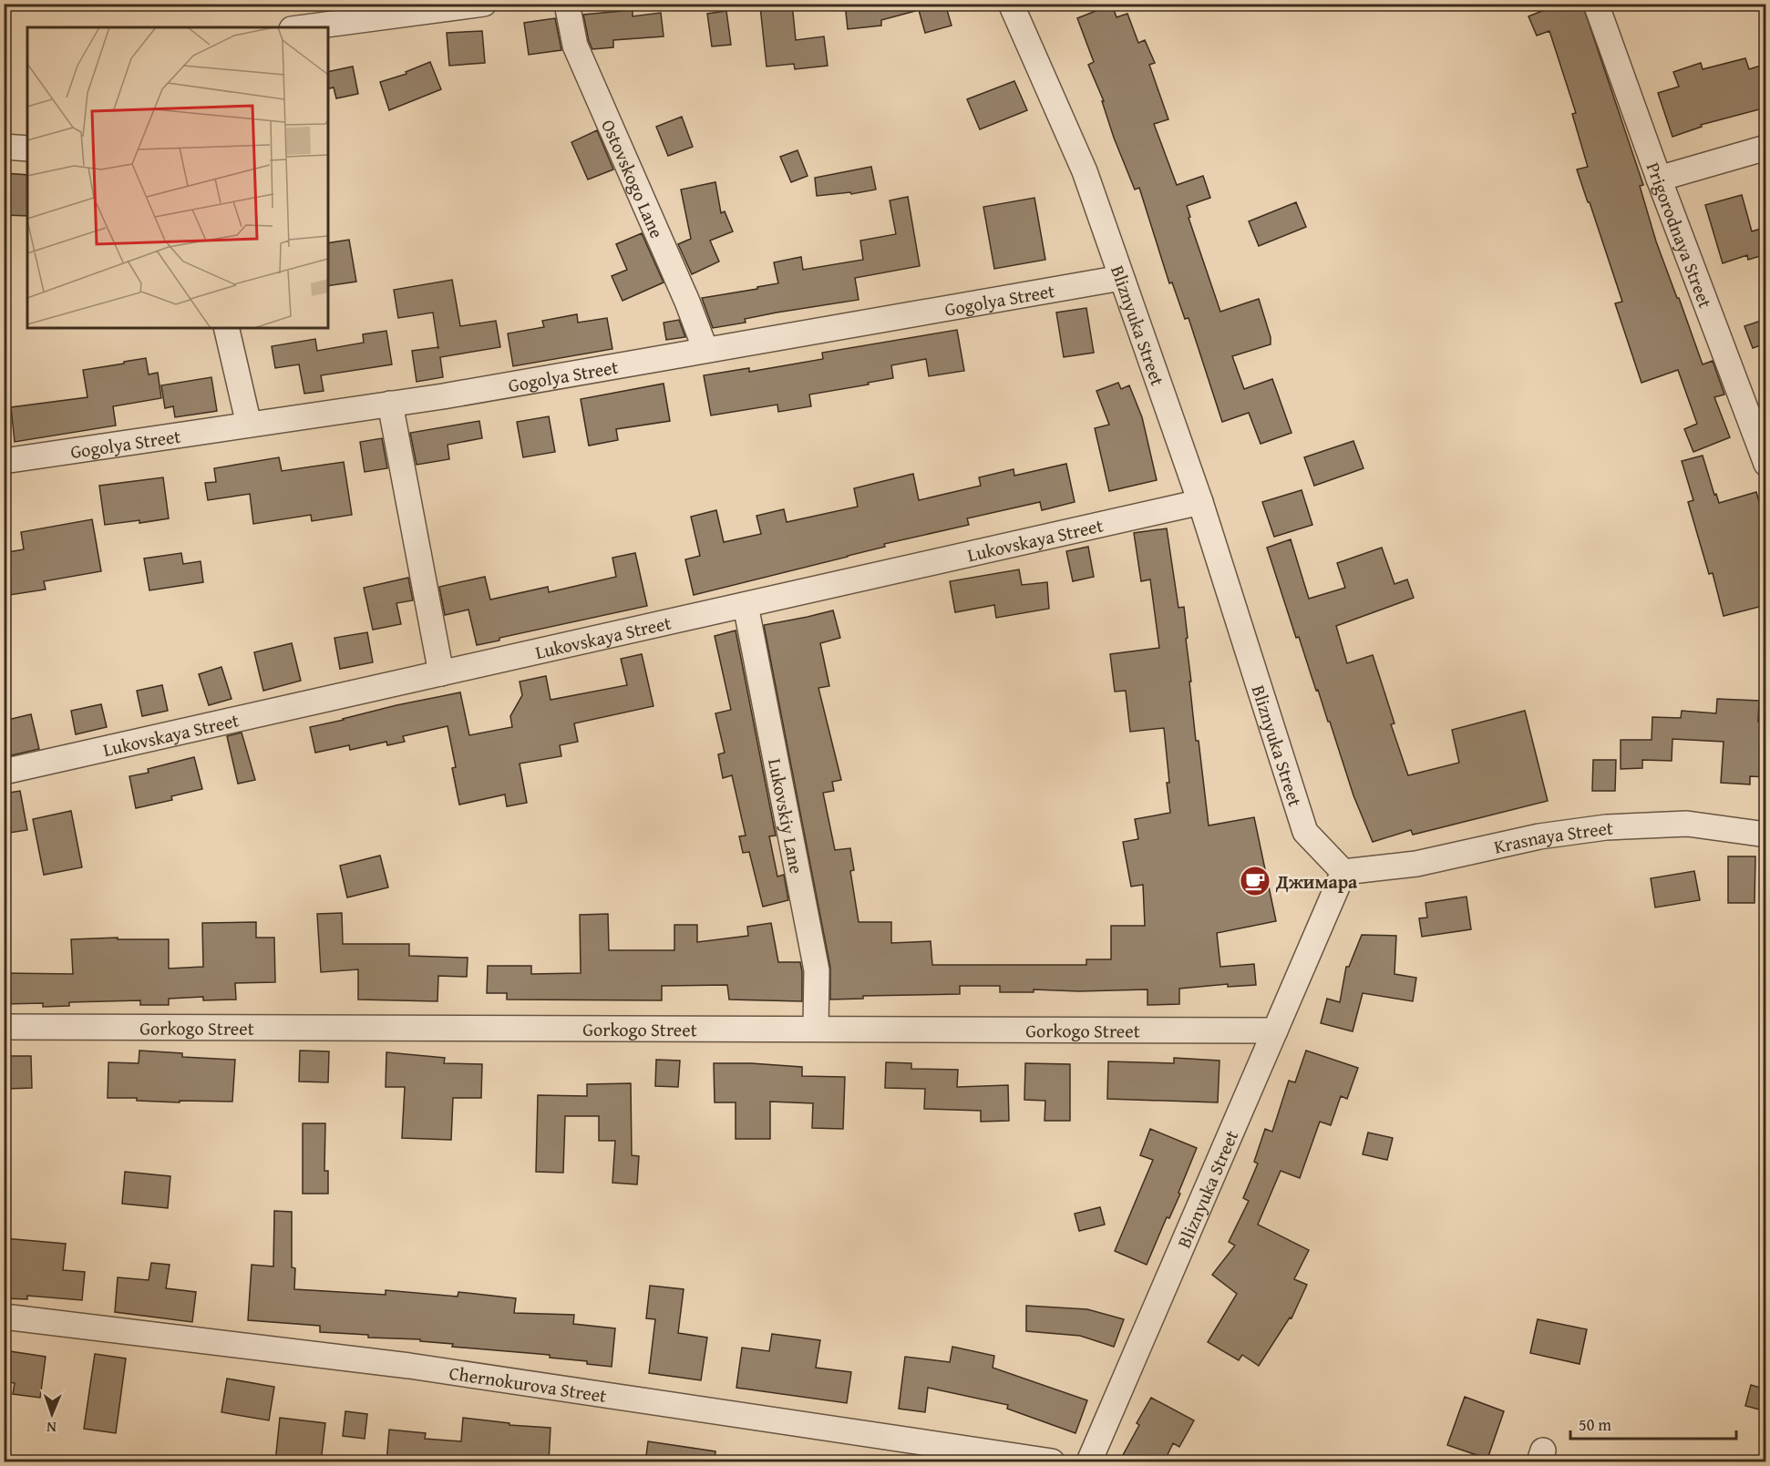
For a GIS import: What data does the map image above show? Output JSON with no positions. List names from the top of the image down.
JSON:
{
  "streets": {
    "street": [
      "Ostovskogo Lane",
      "Prigorodnaya Street",
      "Gogolya Street",
      "Bliznyuka Street",
      "Lukovskaya Street",
      "Lukovskiy Lane",
      "Krasnaya Street",
      "Gorkogo Street",
      "Chernokurova Street"
    ]
  },
  "crossings": [
    ["Ostovskogo Lane", "Gogolya Street"],
    ["Gogolya Street", "Bliznyuka Street"],
    ["Bliznyuka Street", "Lukovskaya Street"],
    ["Bliznyuka Street", "Krasnaya Street"],
    ["Bliznyuka Street", "Gorkogo Street"],
    ["Lukovskaya Street", "Lukovskiy Lane"],
    ["Lukovskiy Lane", "Gorkogo Street"]
  ],
  "places": {
    "cafe": ["Джимара"]
  },
  "scale_bar": "50 m",
  "north": "bottom"
}
